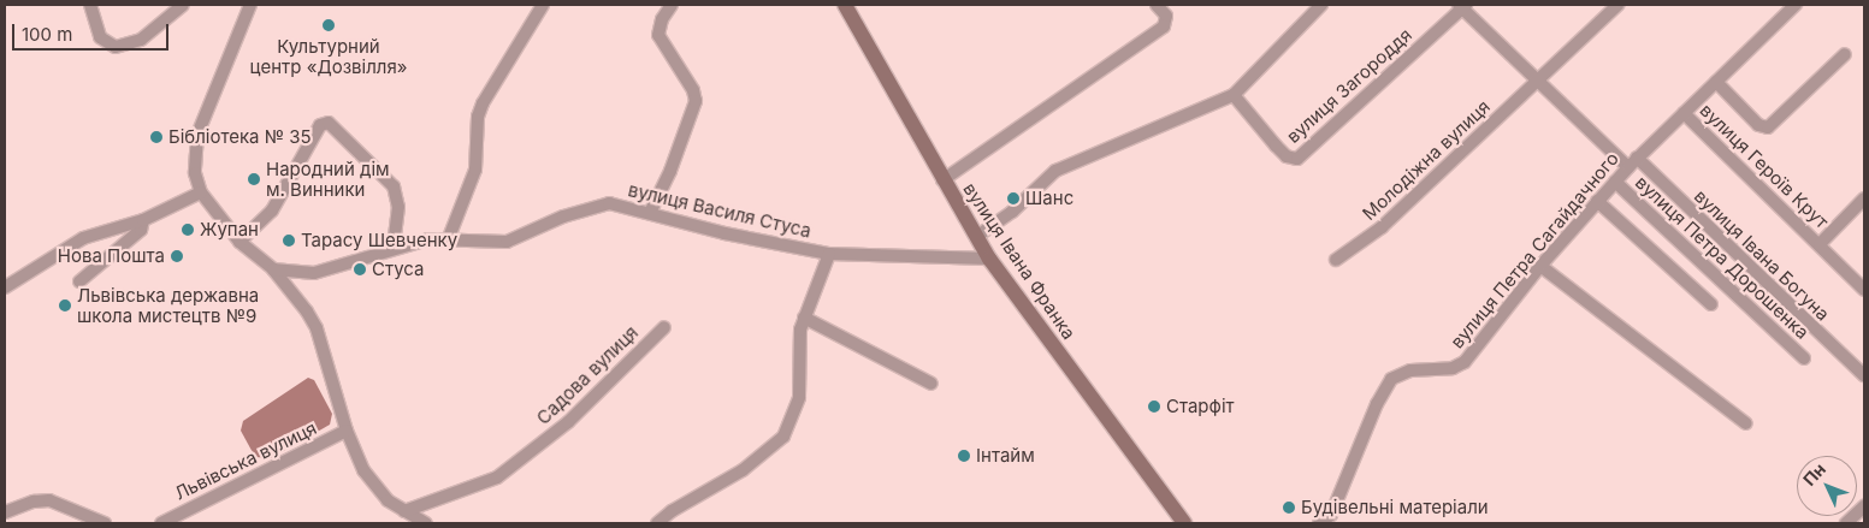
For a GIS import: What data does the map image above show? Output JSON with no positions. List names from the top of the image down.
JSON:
{
  "streets": {
    "street": [
      "вулиця Загороддя",
      "Молодіжна вулиця",
      "вулиця Героїв Крут",
      "вулиця Василя Стуса",
      "вулиця Петра Сагайдачного",
      "вулиця Івана Богуна",
      "вулиця Петра Дорошенка",
      "вулиця Івана Франка",
      "Садова вулиця",
      "Львівська вулиця"
    ]
  },
  "crossings": [
    ["вулиця Загороддя", "вулиця Івана Богуна"],
    ["Молодіжна вулиця", "вулиця Івана Богуна"],
    ["вулиця Героїв Крут", "вулиця Петра Сагайдачного"],
    ["вулиця Василя Стуса", "вулиця Івана Франка"],
    ["вулиця Петра Сагайдачного", "вулиця Івана Богуна"],
    ["вулиця Петра Сагайдачного", "вулиця Петра Дорошенка"]
  ],
  "places": [
    "Культурний центр «Дозвілля»",
    "Бібліотека № 35",
    "Народний дім м. Винники",
    "Шанс",
    "Жупан",
    "Тарасу Шевченку",
    "Нова Пошта",
    "Стуса",
    "Львівська державна школа мистецтв №9",
    "Старфіт",
    "Інтайм",
    "Будівельні матеріали"
  ],
  "scale_bar": "100 m",
  "north": "top left"
}
